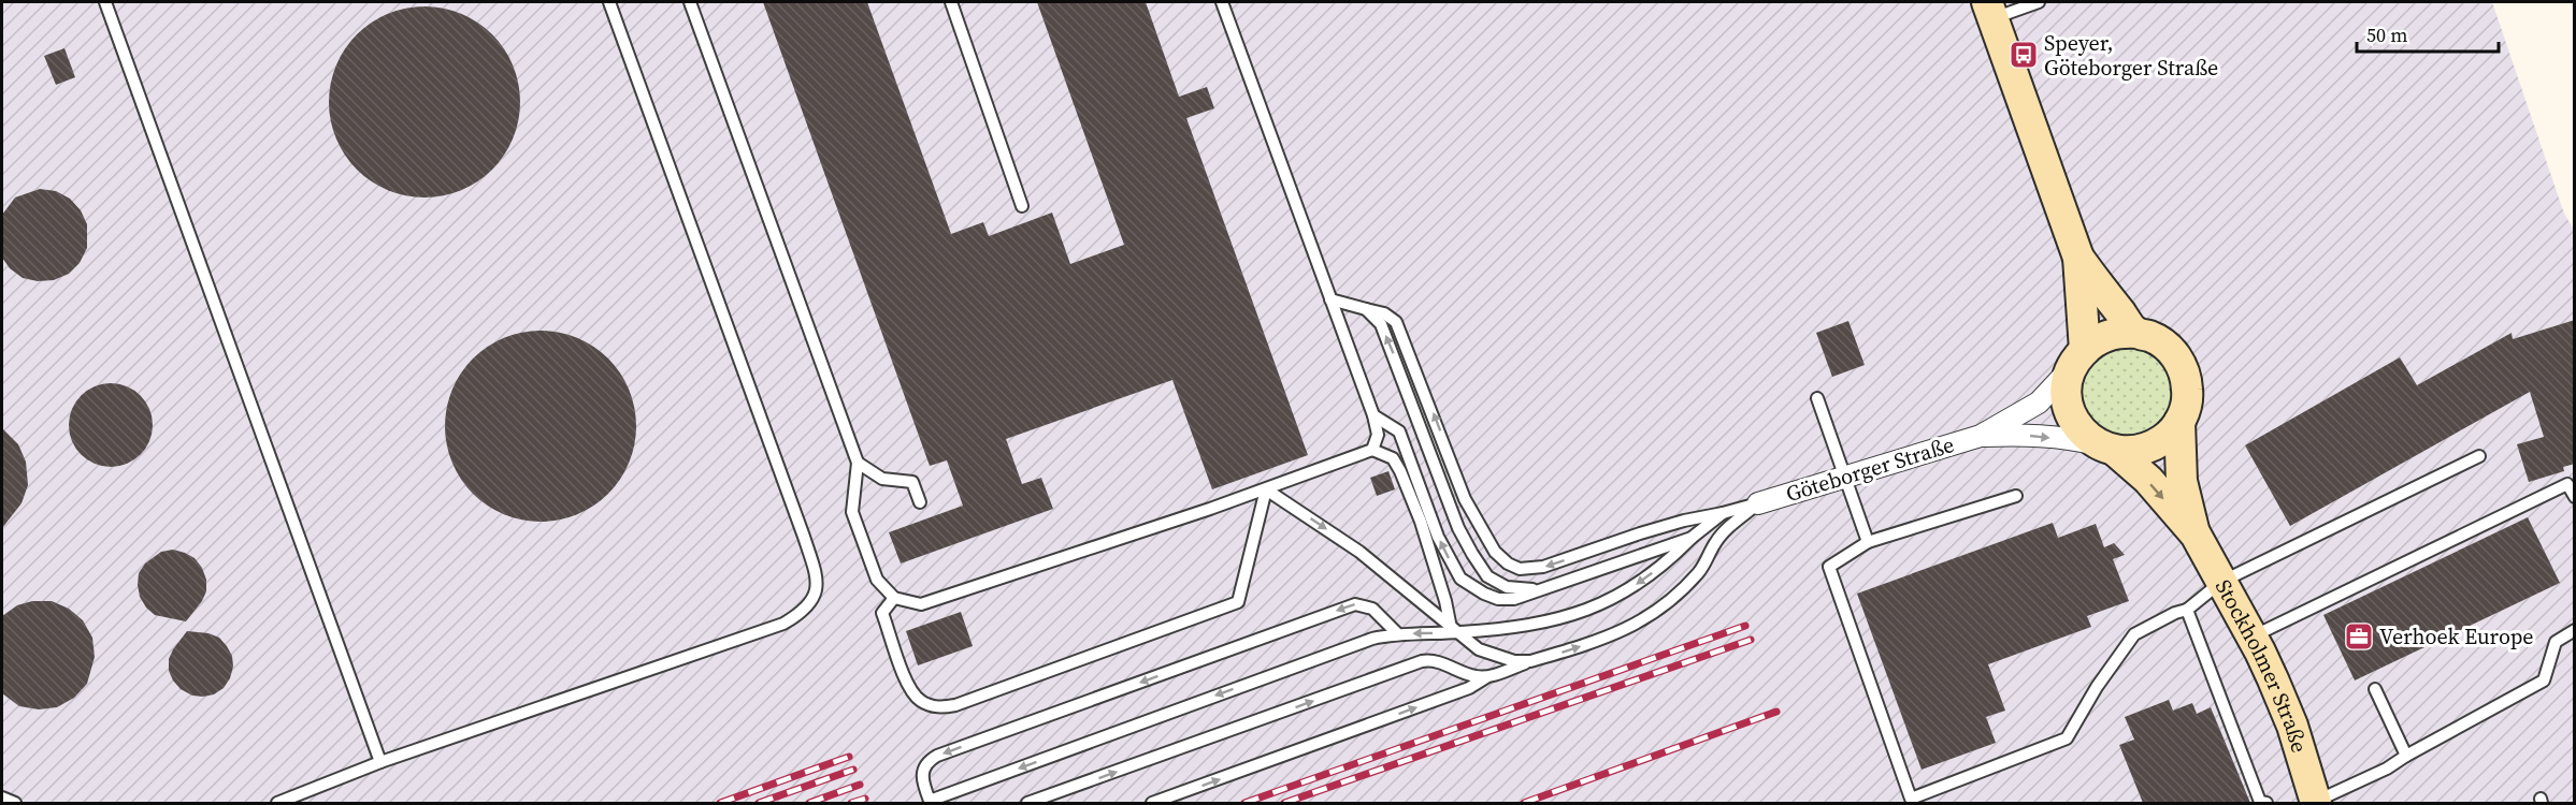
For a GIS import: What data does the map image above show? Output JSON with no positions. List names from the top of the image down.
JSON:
{
  "streets": {
    "street": ["Göteborger Straße", "Stockholmer Straße"]
  },
  "crossings": [
    ["Göteborger Straße", "Stockholmer Straße"]
  ],
  "places": {
    "bus stop": ["Speyer, Göteborger Straße"],
    "office": ["Verhoek Europe"]
  },
  "scale_bar": "50 m"
}
